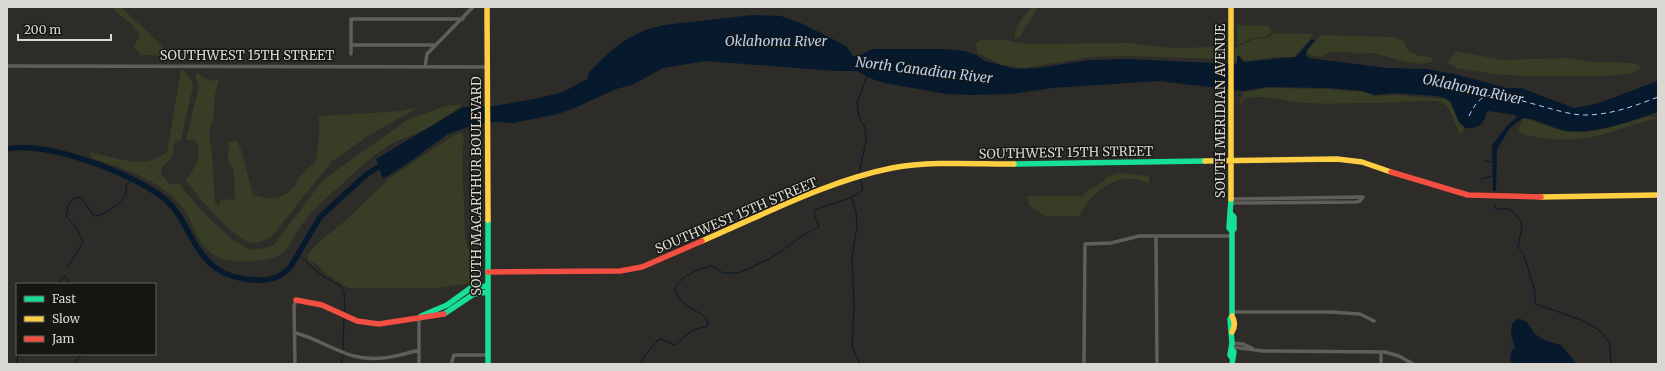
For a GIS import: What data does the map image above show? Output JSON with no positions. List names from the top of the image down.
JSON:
{
  "streets": {
    "main road": ["SOUTHWEST 15TH STREET", "SOUTH MERIDIAN AVENUE", "SOUTH MACARTHUR BOULEVARD"]
  },
  "crossings": [
    ["SOUTHWEST 15TH STREET", "SOUTH MERIDIAN AVENUE"],
    ["SOUTHWEST 15TH STREET", "SOUTH MACARTHUR BOULEVARD"]
  ],
  "water": ["Oklahoma River", "North Canadian River"],
  "legend": ["Fast", "Slow", "Jam"],
  "scale_bar": "200 m"
}
